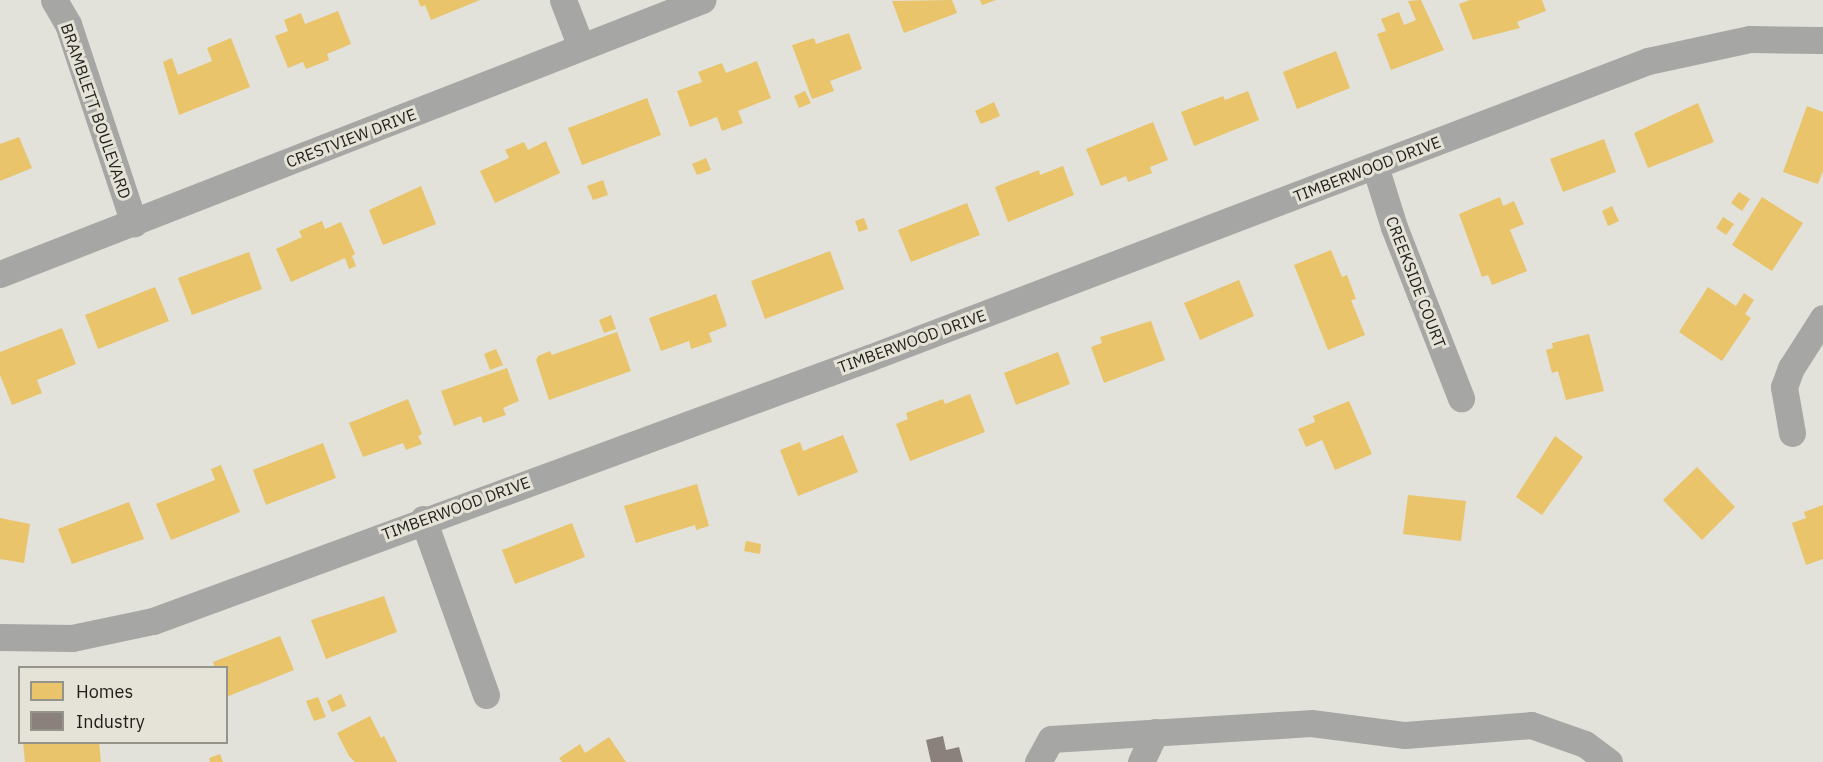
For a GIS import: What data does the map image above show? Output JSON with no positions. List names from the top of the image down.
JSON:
{
  "streets": {
    "street": [
      "BRAMBLETT BOULEVARD",
      "CRESTVIEW DRIVE",
      "TIMBERWOOD DRIVE",
      "CREEKSIDE COURT"
    ]
  },
  "crossings": [
    ["BRAMBLETT BOULEVARD", "CRESTVIEW DRIVE"],
    ["TIMBERWOOD DRIVE", "CREEKSIDE COURT"]
  ],
  "legend": ["Homes", "Industry"]
}
